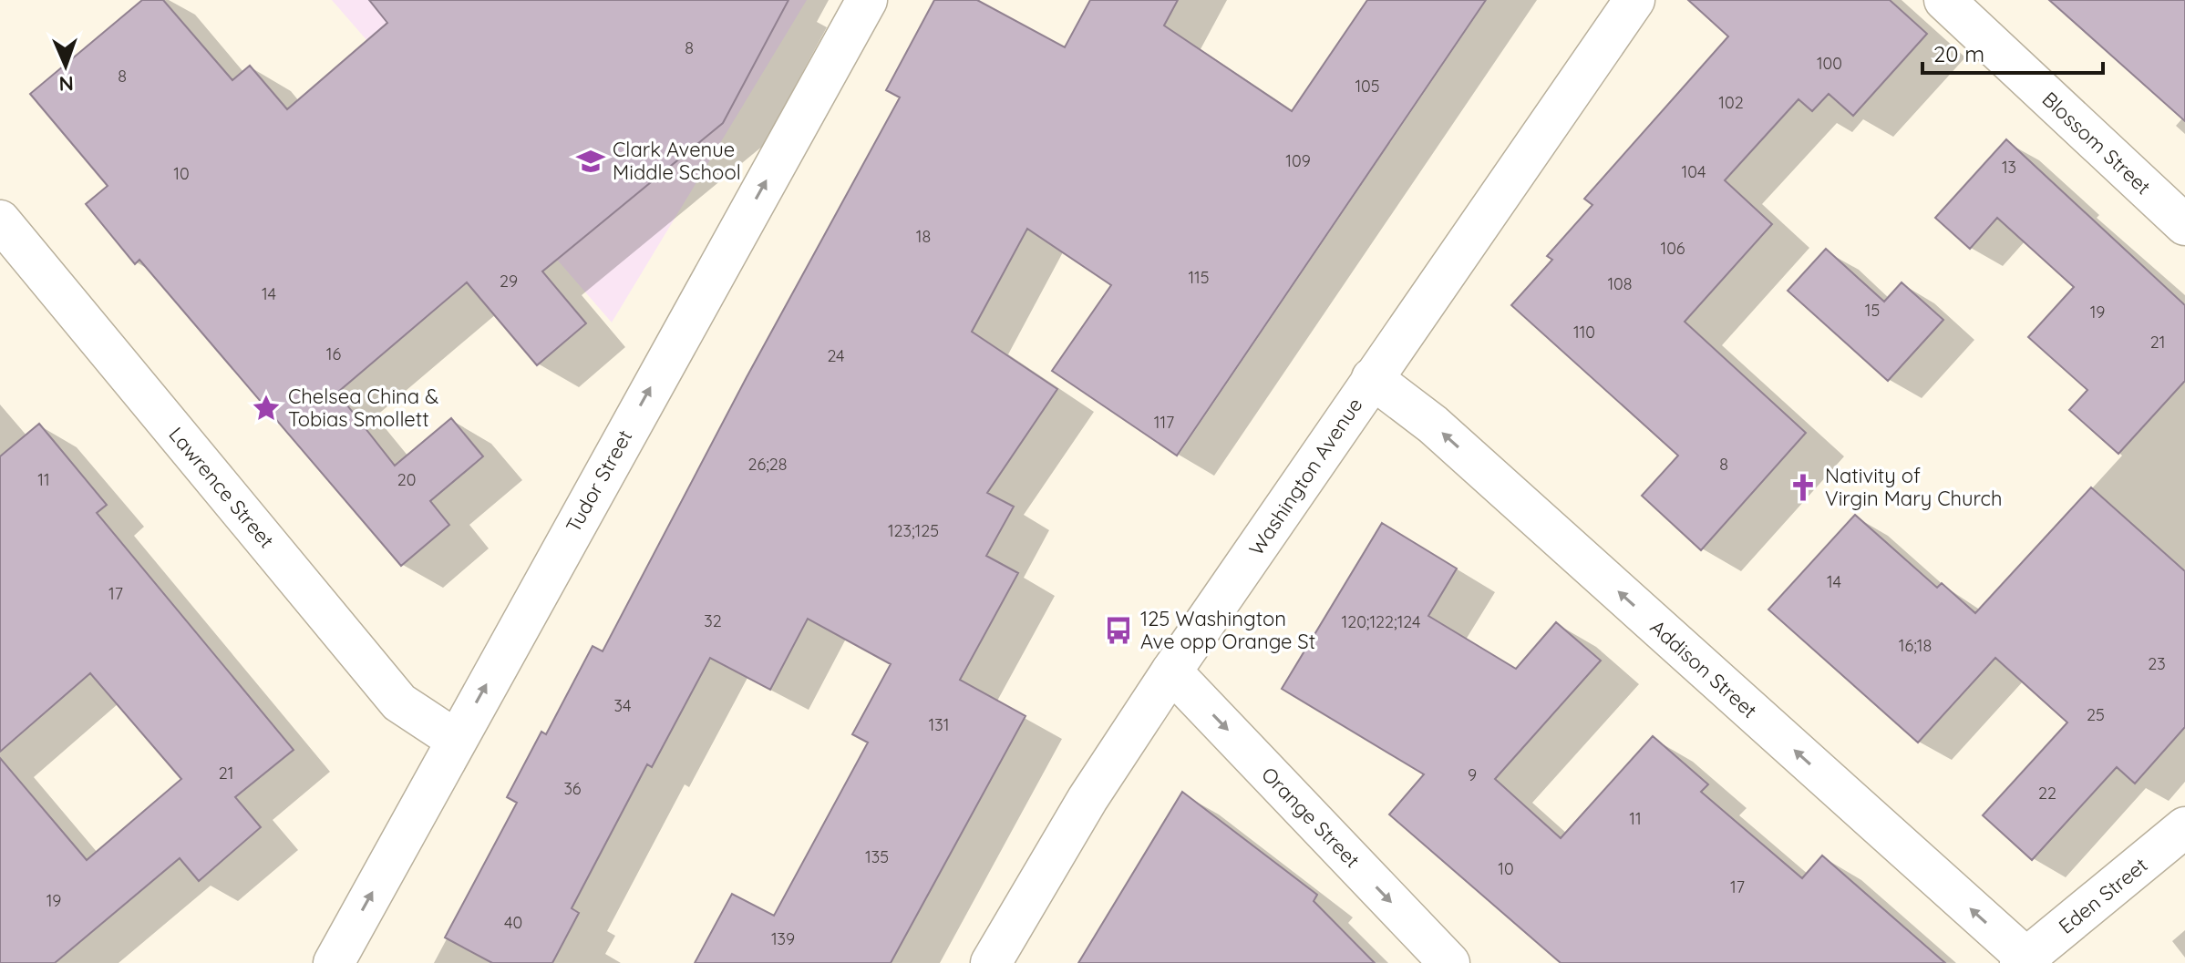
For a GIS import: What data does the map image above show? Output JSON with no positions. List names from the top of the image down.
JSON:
{
  "streets": {
    "street": [
      "Blossom Street",
      "Washington Avenue",
      "Tudor Street",
      "Lawrence Street",
      "Addison Street",
      "Orange Street",
      "Eden Street"
    ]
  },
  "crossings": [
    ["Washington Avenue", "Addison Street"],
    ["Washington Avenue", "Orange Street"],
    ["Tudor Street", "Lawrence Street"],
    ["Addison Street", "Eden Street"]
  ],
  "one_way": ["Tudor Street", "Addison Street", "Orange Street"],
  "places": {
    "school or university": ["Clark Avenue Middle School"],
    "place": ["Chelsea China & Tobias Smollett"],
    "church": ["Nativity of Virgin Mary Church"],
    "bus stop": ["125 Washington Ave opp Orange St"]
  },
  "house_numbers": [
    "8",
    "100",
    "8",
    "105",
    "102",
    "109",
    "13",
    "104",
    "10",
    "18",
    "106",
    "115",
    "29",
    "108",
    "14",
    "15",
    "19",
    "110",
    "21",
    "16",
    "24",
    "117",
    "26;28",
    "8",
    "11",
    "20",
    "123;125",
    "14",
    "17",
    "32",
    "120;122;124",
    "16;18",
    "23",
    "34",
    "25",
    "131",
    "21",
    "9",
    "36",
    "22",
    "11",
    "135",
    "10",
    "17",
    "19",
    "40",
    "139"
  ],
  "scale_bar": "20 m",
  "north": "bottom"
}
